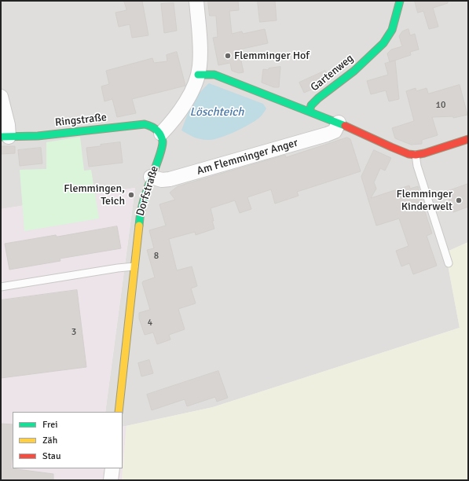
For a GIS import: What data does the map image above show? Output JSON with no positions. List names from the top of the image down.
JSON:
{
  "streets": {
    "street": [
      "Gartenweg",
      "Ringstraße",
      "Am Flemminger Anger",
      "Dorfstraße"
    ]
  },
  "crossings": [
    ["Ringstraße", "Dorfstraße"],
    ["Am Flemminger Anger", "Dorfstraße"]
  ],
  "water": ["Löschteich"],
  "places": ["Flemminger Hof", "Flemmingen, Teich", "Flemminger Kinderwelt"],
  "house_numbers": [
    "10",
    "8",
    "4",
    "3"
  ],
  "legend": ["Frei", "Zäh", "Stau"]
}
